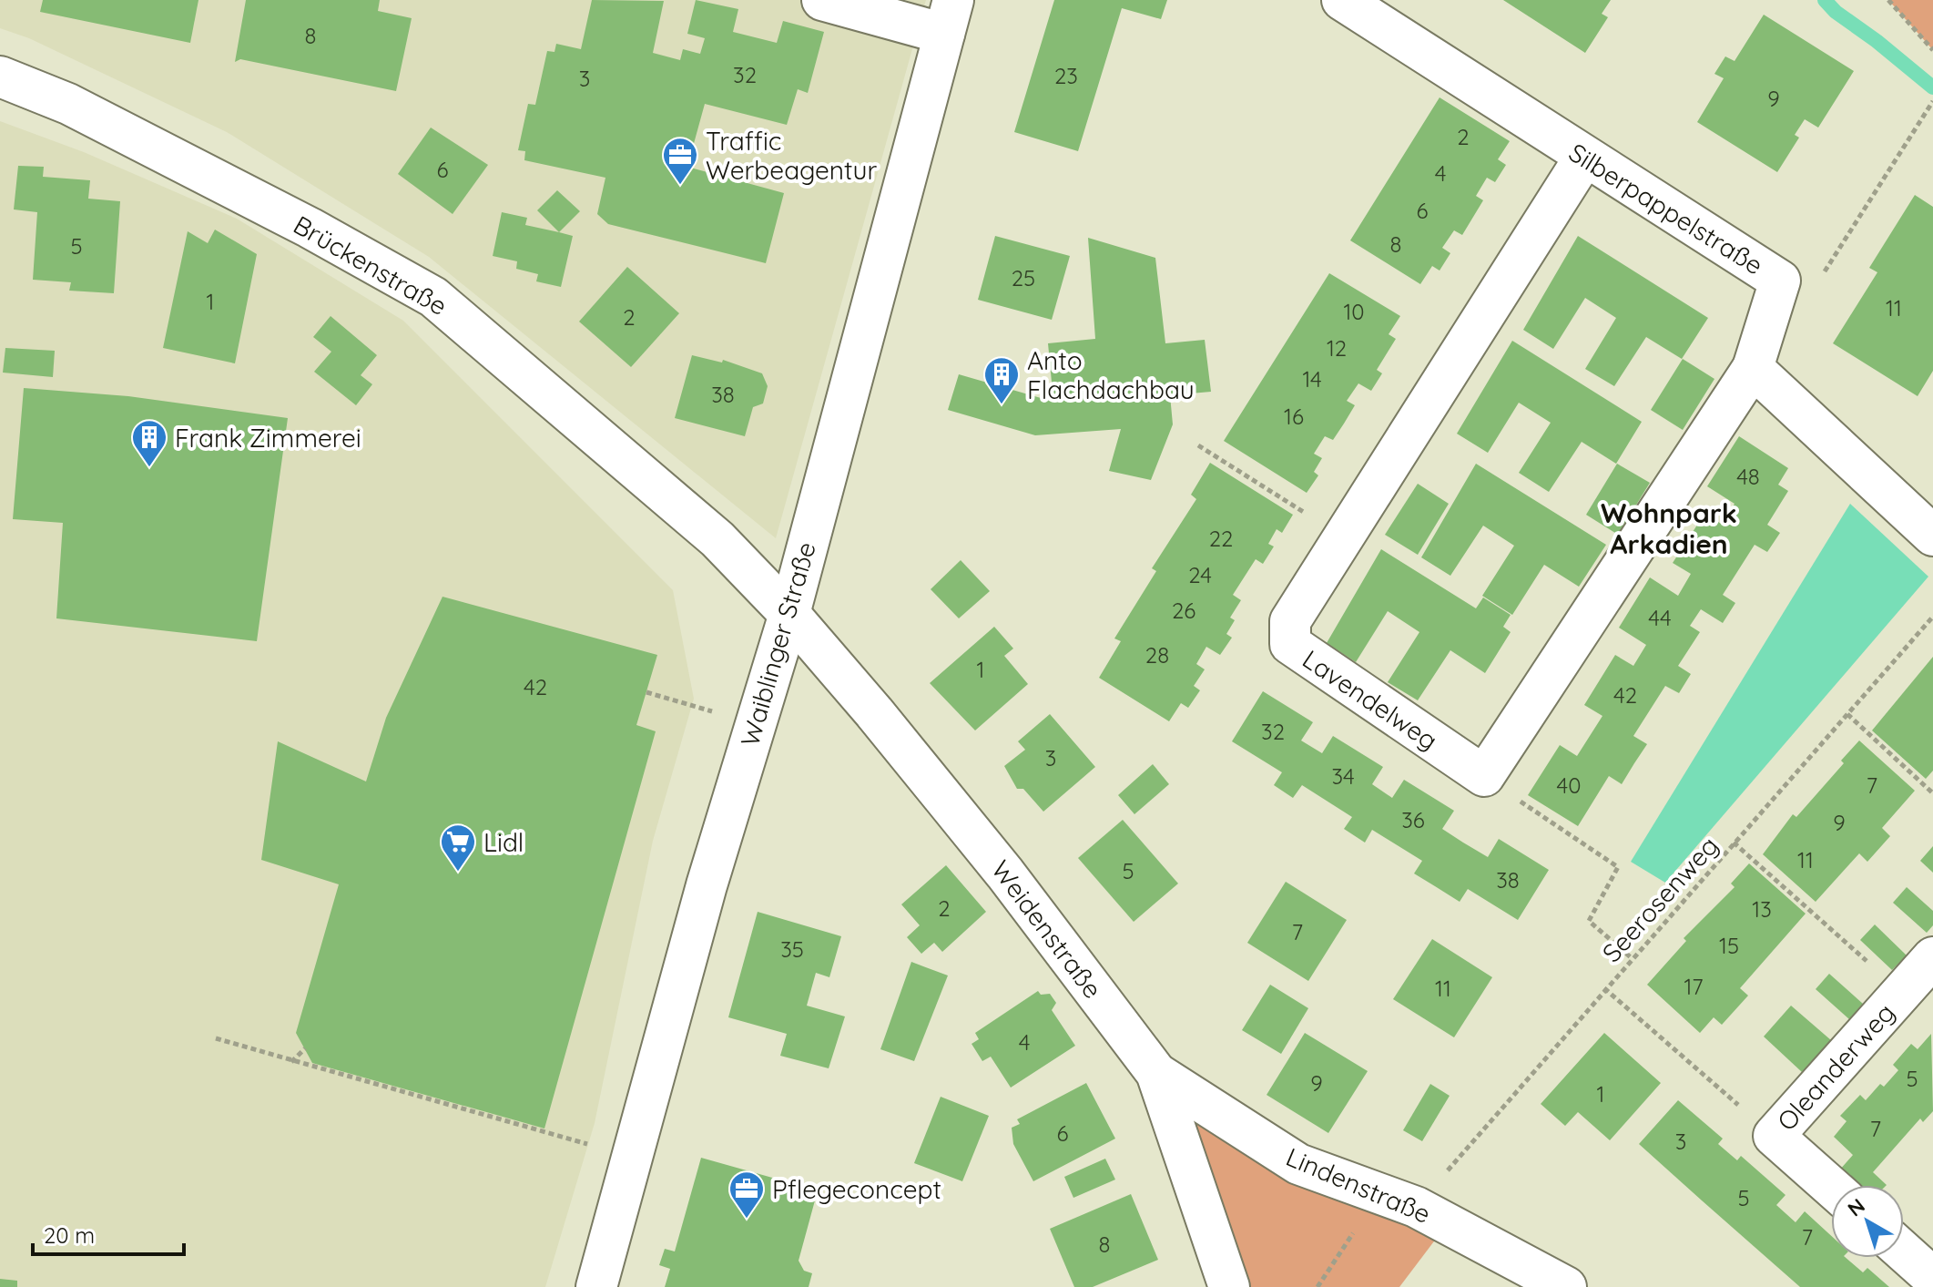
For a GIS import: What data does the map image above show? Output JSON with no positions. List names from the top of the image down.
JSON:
{
  "streets": {
    "street": [
      "Silberpappelstraße",
      "Brückenstraße",
      "Waiblinger Straße",
      "Lavendelweg",
      "Weidenstraße",
      "Oleanderweg",
      "Lindenstraße"
    ],
    "path": ["Seerosenweg"]
  },
  "crossings": [
    ["Silberpappelstraße", "Lavendelweg"],
    ["Brückenstraße", "Waiblinger Straße"],
    ["Brückenstraße", "Weidenstraße"],
    ["Waiblinger Straße", "Weidenstraße"],
    ["Seerosenweg", "Lindenstraße"],
    ["Weidenstraße", "Lindenstraße"]
  ],
  "districts": ["Wohnpark Arkadien"],
  "places": {
    "office": ["Traffic Werbeagentur", "Pflegeconcept"],
    "building": ["Anto Flachdachbau", "Frank Zimmerei"],
    "supermarket": ["Lidl"]
  },
  "house_numbers": [
    "8",
    "32",
    "23",
    "3",
    "9",
    "2",
    "6",
    "4",
    "6",
    "8",
    "5",
    "25",
    "1",
    "11",
    "10",
    "2",
    "12",
    "14",
    "38",
    "16",
    "48",
    "22",
    "24",
    "26",
    "44",
    "28",
    "1",
    "42",
    "42",
    "32",
    "3",
    "34",
    "40",
    "7",
    "36",
    "9",
    "11",
    "5",
    "38",
    "2",
    "13",
    "7",
    "15",
    "35",
    "17",
    "11",
    "4",
    "5",
    "9",
    "1",
    "7",
    "6",
    "3",
    "5",
    "7",
    "8"
  ],
  "scale_bar": "20 m",
  "north": "top left"
}
